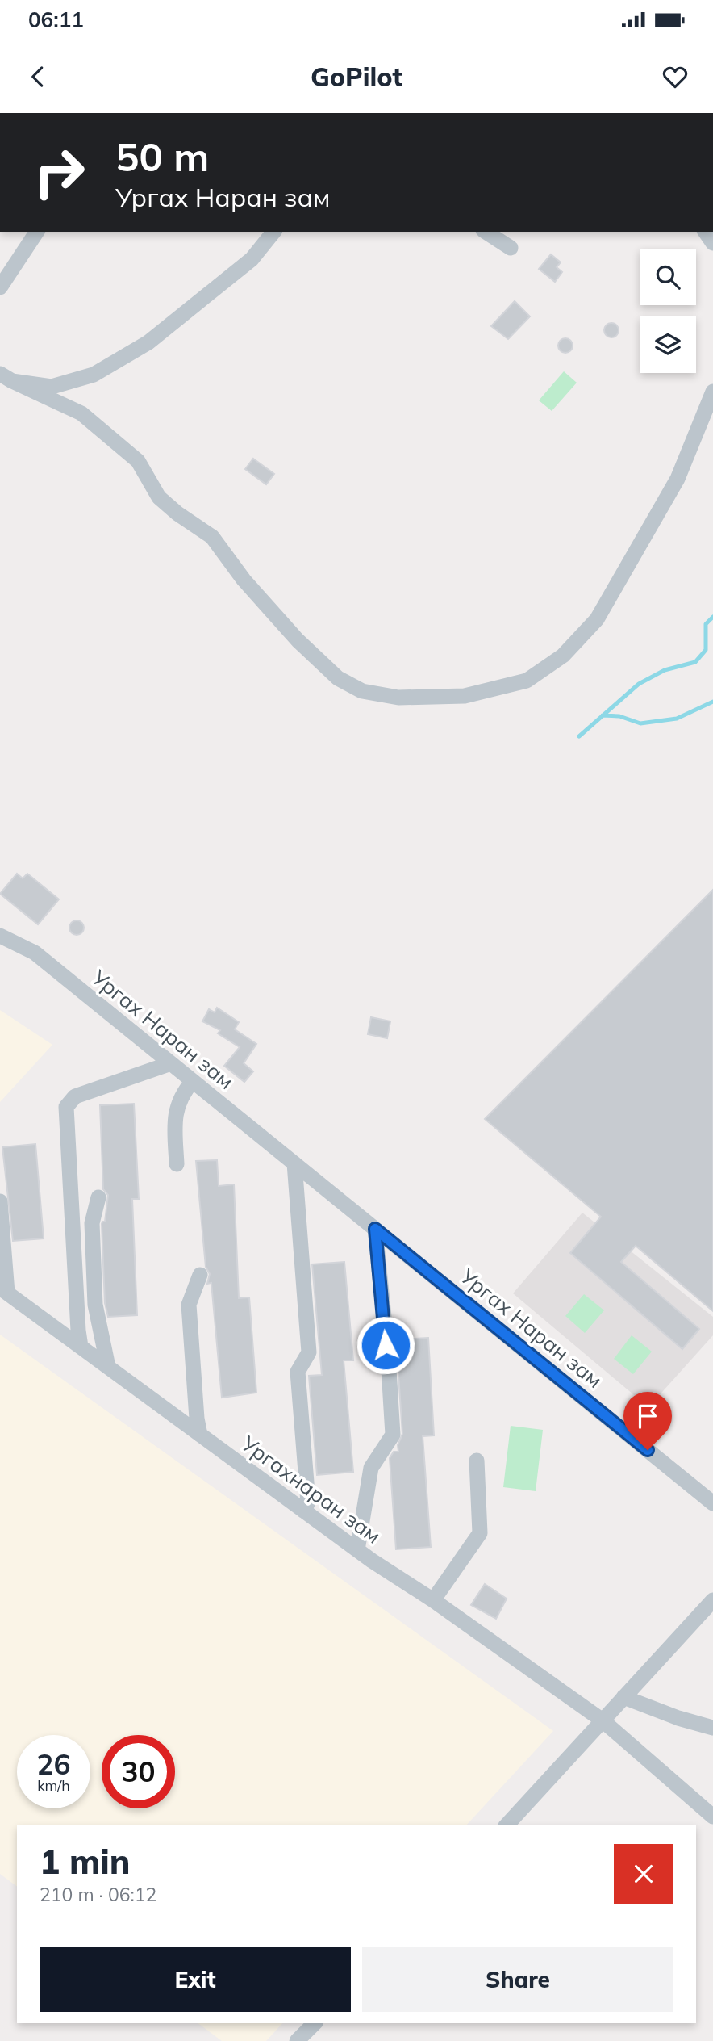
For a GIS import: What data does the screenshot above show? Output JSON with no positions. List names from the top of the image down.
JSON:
{
  "streets": {
    "street": ["Ургах Наран зам", "Ургахнаран зам"]
  },
  "page": {
    "status": "06:11",
    "header": "GoPilot",
    "turn": ["50 m", "Ургах Наран зам"],
    "speed": "26 km/h",
    "limit": "30",
    "heading": ["1 min", "210 m · 06:12"],
    "buttons": ["Exit", "Share"]
  }
}
